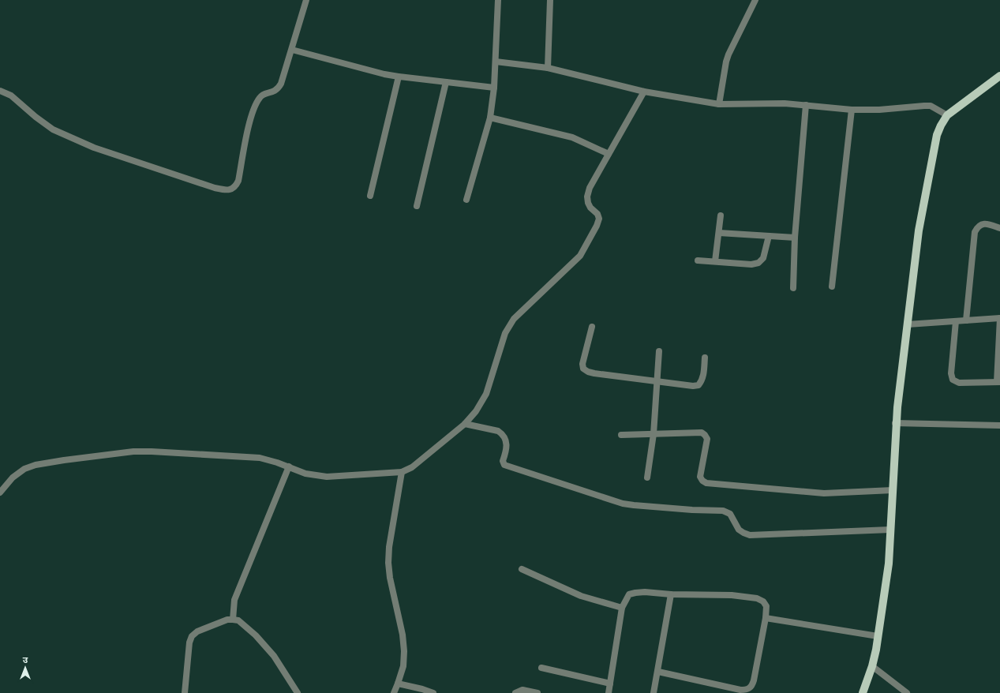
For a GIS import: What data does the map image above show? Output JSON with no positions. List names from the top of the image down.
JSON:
{
  "north": "top"
}
